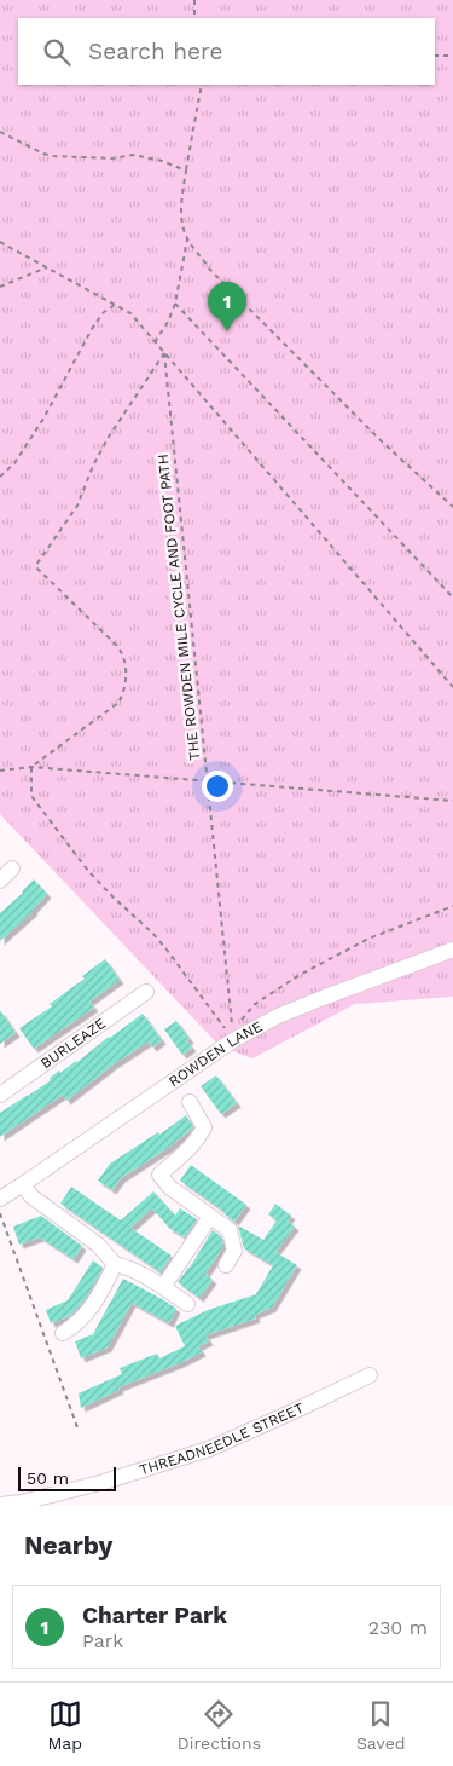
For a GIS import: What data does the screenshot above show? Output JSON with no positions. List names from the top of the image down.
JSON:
{
  "streets": {
    "street": ["BURLEAZE", "ROWDEN LANE", "THREADNEEDLE STREET"],
    "path": ["THE ROWDEN MILE CYCLE AND FOOT PATH"]
  },
  "crossings": [
    ["THE ROWDEN MILE CYCLE AND FOOT PATH", "ROWDEN LANE"]
  ],
  "scale_bar": "50 m",
  "page": {
    "search": "Search here",
    "pins": "1",
    "scale": "50 m",
    "heading": "Nearby",
    "list": [
      {
        "mark": "1",
        "name": "Charter Park",
        "note": "Park",
        "value": "230 m"
      }
    ],
    "nav": ["Map", "Directions", "Saved"]
  }
}
